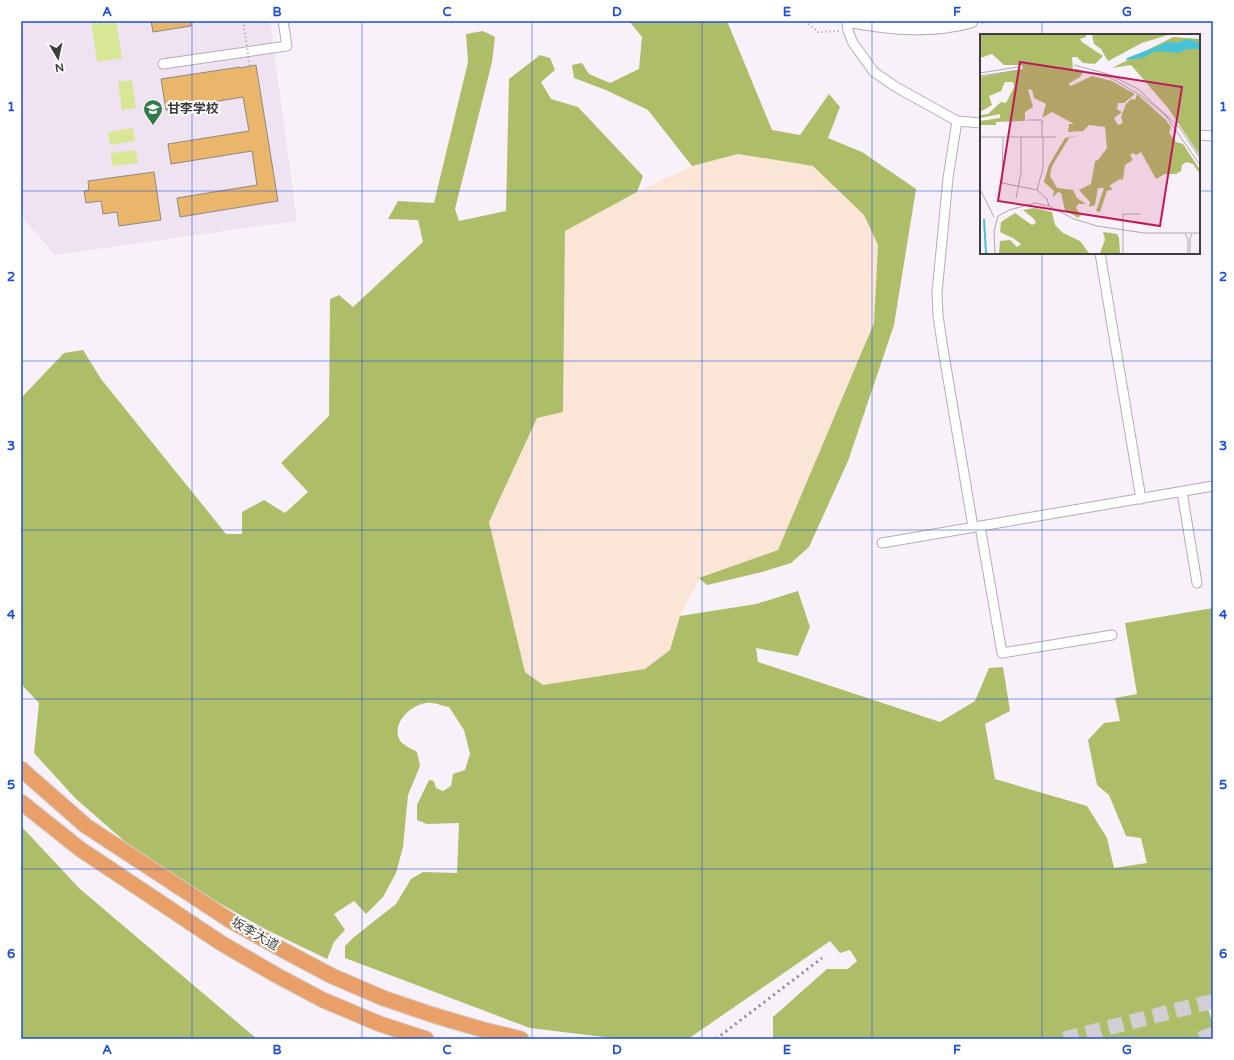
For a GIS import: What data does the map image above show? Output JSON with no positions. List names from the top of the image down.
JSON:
{
  "streets": {
    "main road": ["坂李大道"]
  },
  "places": {
    "school or university": ["甘李学校"]
  },
  "north": "bottom",
  "grid": {
    "columns": [
      "A",
      "B",
      "C",
      "D",
      "E",
      "F",
      "G"
    ],
    "rows": [
      "1",
      "2",
      "3",
      "4",
      "5",
      "6"
    ]
  }
}
